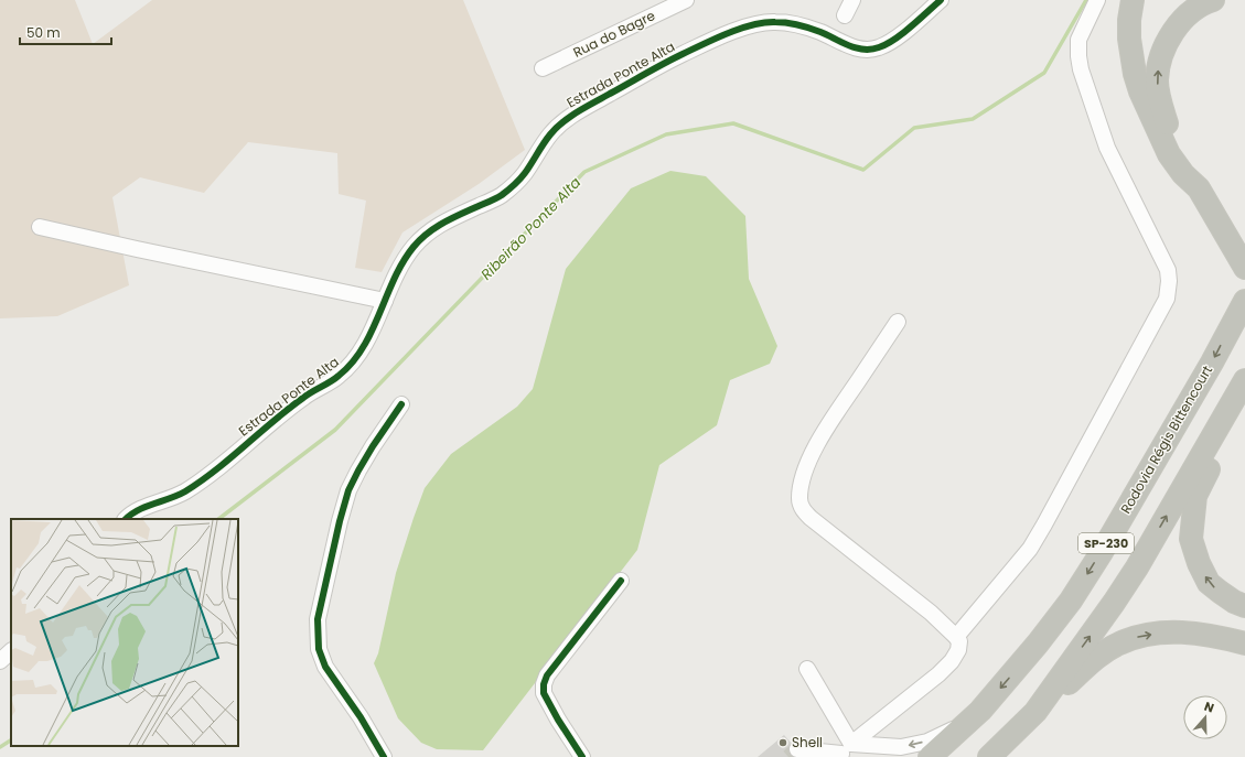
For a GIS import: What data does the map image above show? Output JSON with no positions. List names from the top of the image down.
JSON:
{
  "streets": {
    "highway": ["Rodovia Régis Bittencourt", "SP-230"],
    "street": ["Rua do Bagre", "Estrada Ponte Alta"]
  },
  "water": ["Ribeirão Ponte Alta"],
  "places": ["Shell"],
  "scale_bar": "50 m",
  "north": "top"
}
